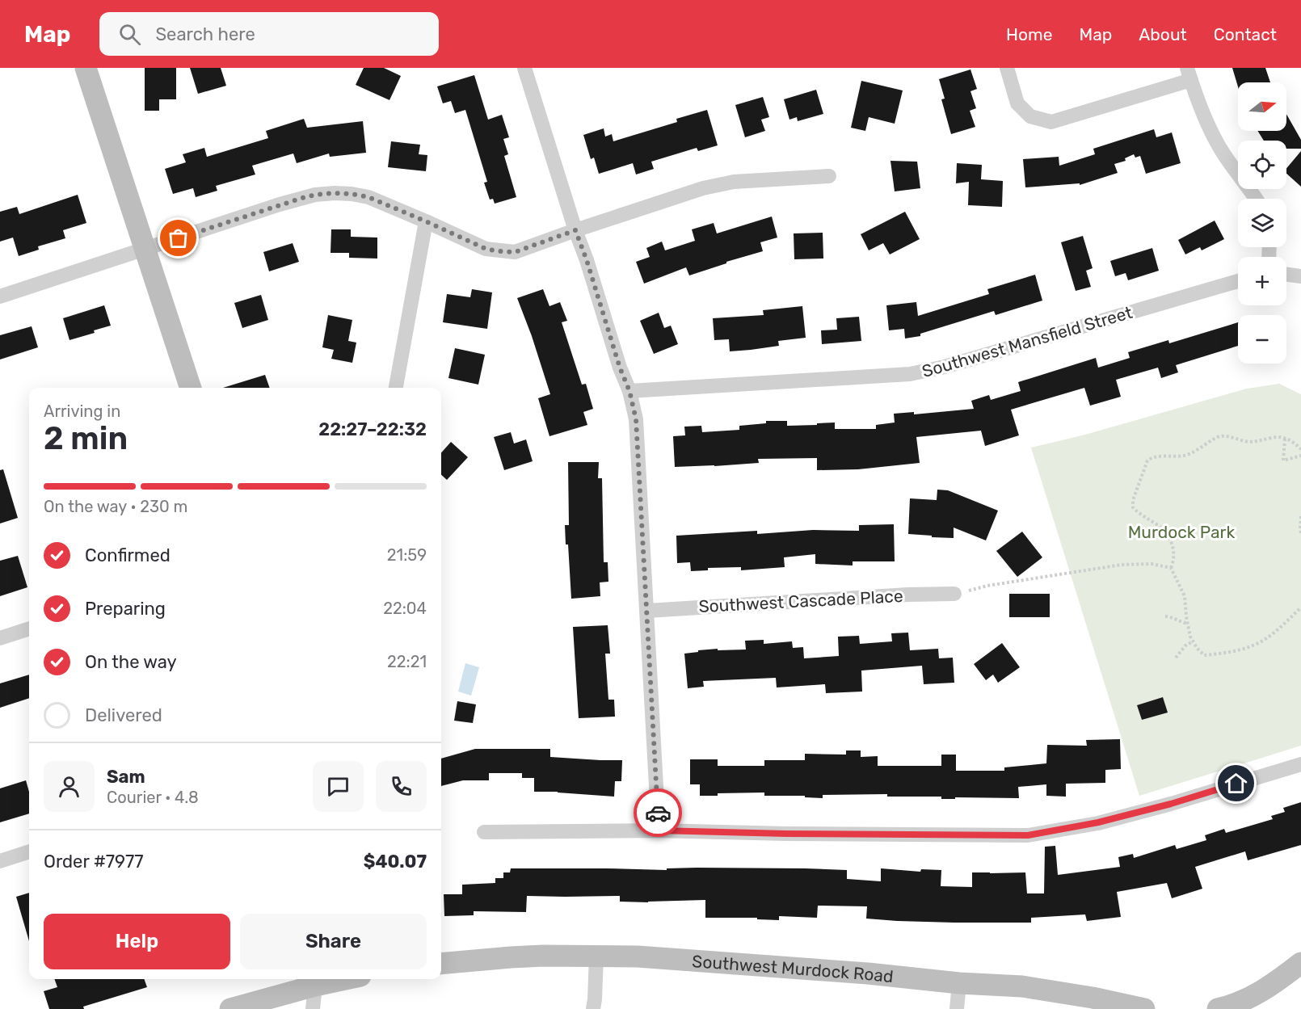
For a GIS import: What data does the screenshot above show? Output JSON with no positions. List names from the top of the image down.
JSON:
{
  "streets": {
    "main road": ["Southwest Murdock Road"],
    "street": ["Southwest Mansfield Street", "Southwest Cascade Place"]
  },
  "parks": ["Murdock Park"],
  "north": "right",
  "page": {
    "header": "Map",
    "search": "Search here",
    "nav": [
      "Home",
      "Map",
      "About",
      "Contact"
    ],
    "map_buttons": ["+", "−"],
    "heading": ["2 min", "Arriving in", "22:27–22:32"],
    "panel": [
      "Sam",
      "Courier · 4.8",
      "Order #7977",
      "$40.07"
    ],
    "bar": "On the way · 230 m",
    "list": [
      ["Confirmed", "21:59"],
      ["Preparing", "22:04"],
      ["On the way", "22:21"],
      "Delivered"
    ],
    "buttons": ["Help", "Share"]
  }
}
